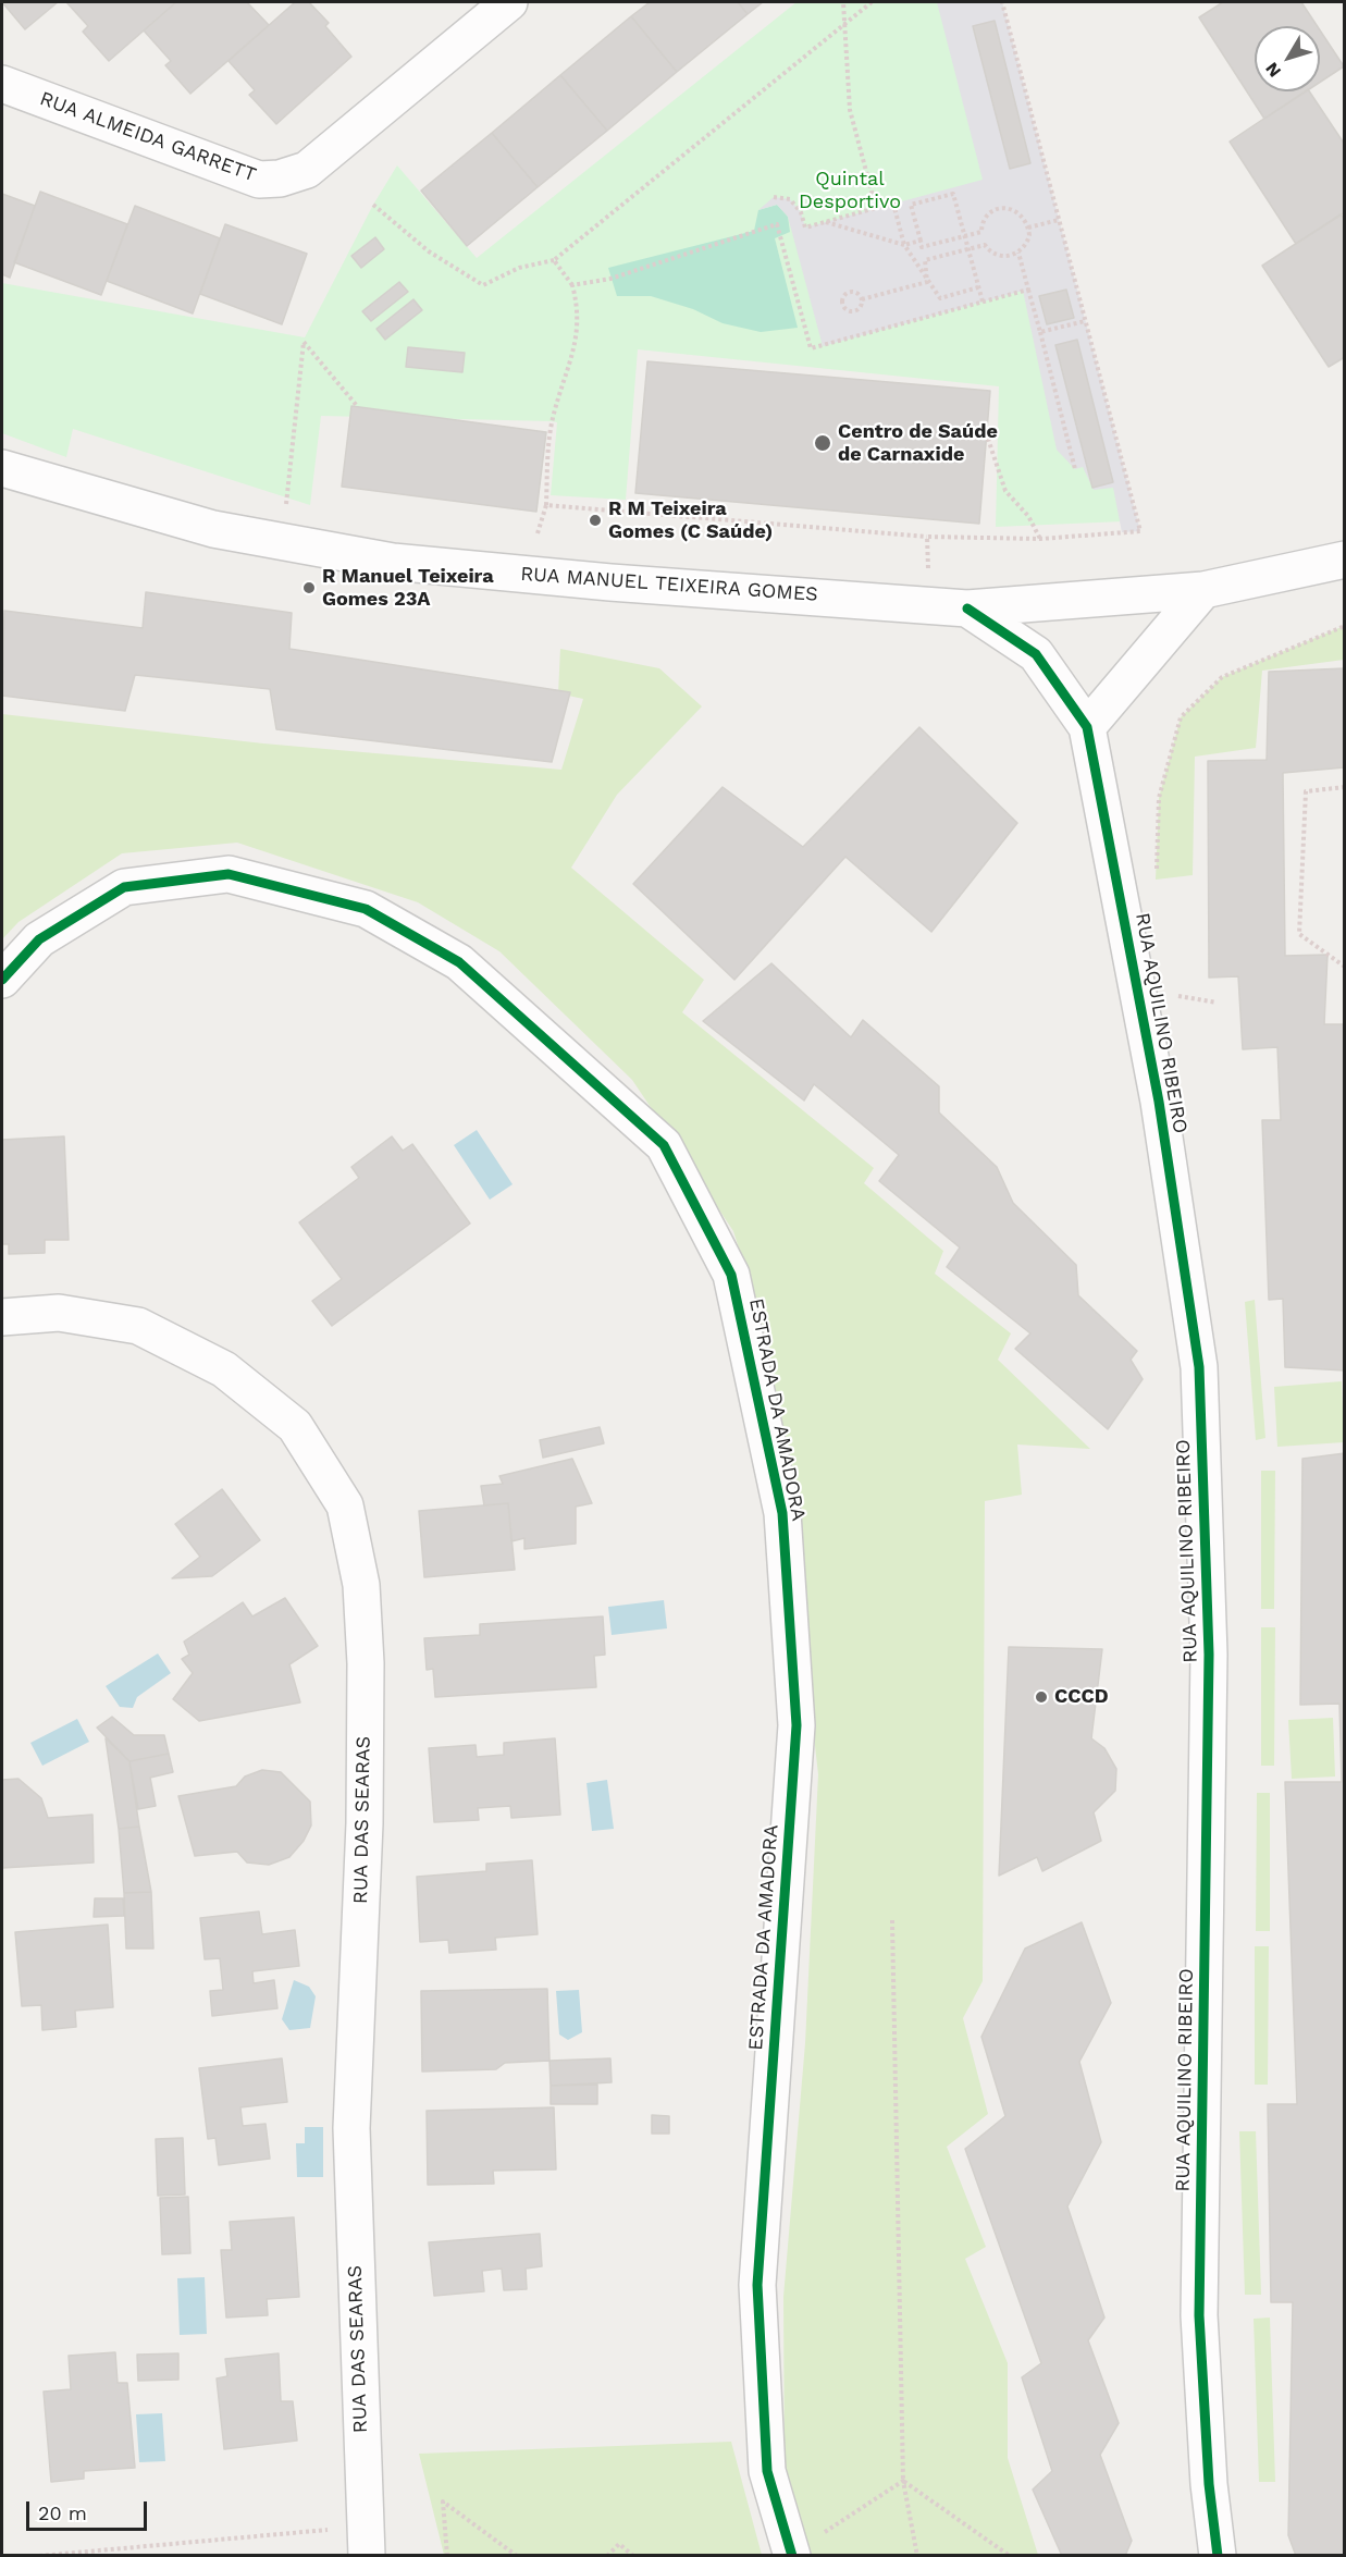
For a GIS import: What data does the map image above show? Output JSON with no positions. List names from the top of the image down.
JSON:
{
  "streets": {
    "street": [
      "RUA ALMEIDA GARRETT",
      "RUA MANUEL TEIXEIRA GOMES",
      "RUA AQUILINO RIBEIRO",
      "ESTRADA DA AMADORA",
      "RUA DAS SEARAS"
    ]
  },
  "crossings": [
    ["RUA MANUEL TEIXEIRA GOMES", "RUA AQUILINO RIBEIRO"]
  ],
  "parks": ["Quintal Desportivo"],
  "places": [
    "Centro de Saúde de Carnaxide",
    "R M Teixeira Gomes (C Saúde)",
    "R Manuel Teixeira Gomes 23A",
    "CCCD"
  ],
  "scale_bar": "20 m",
  "north": "bottom left"
}
